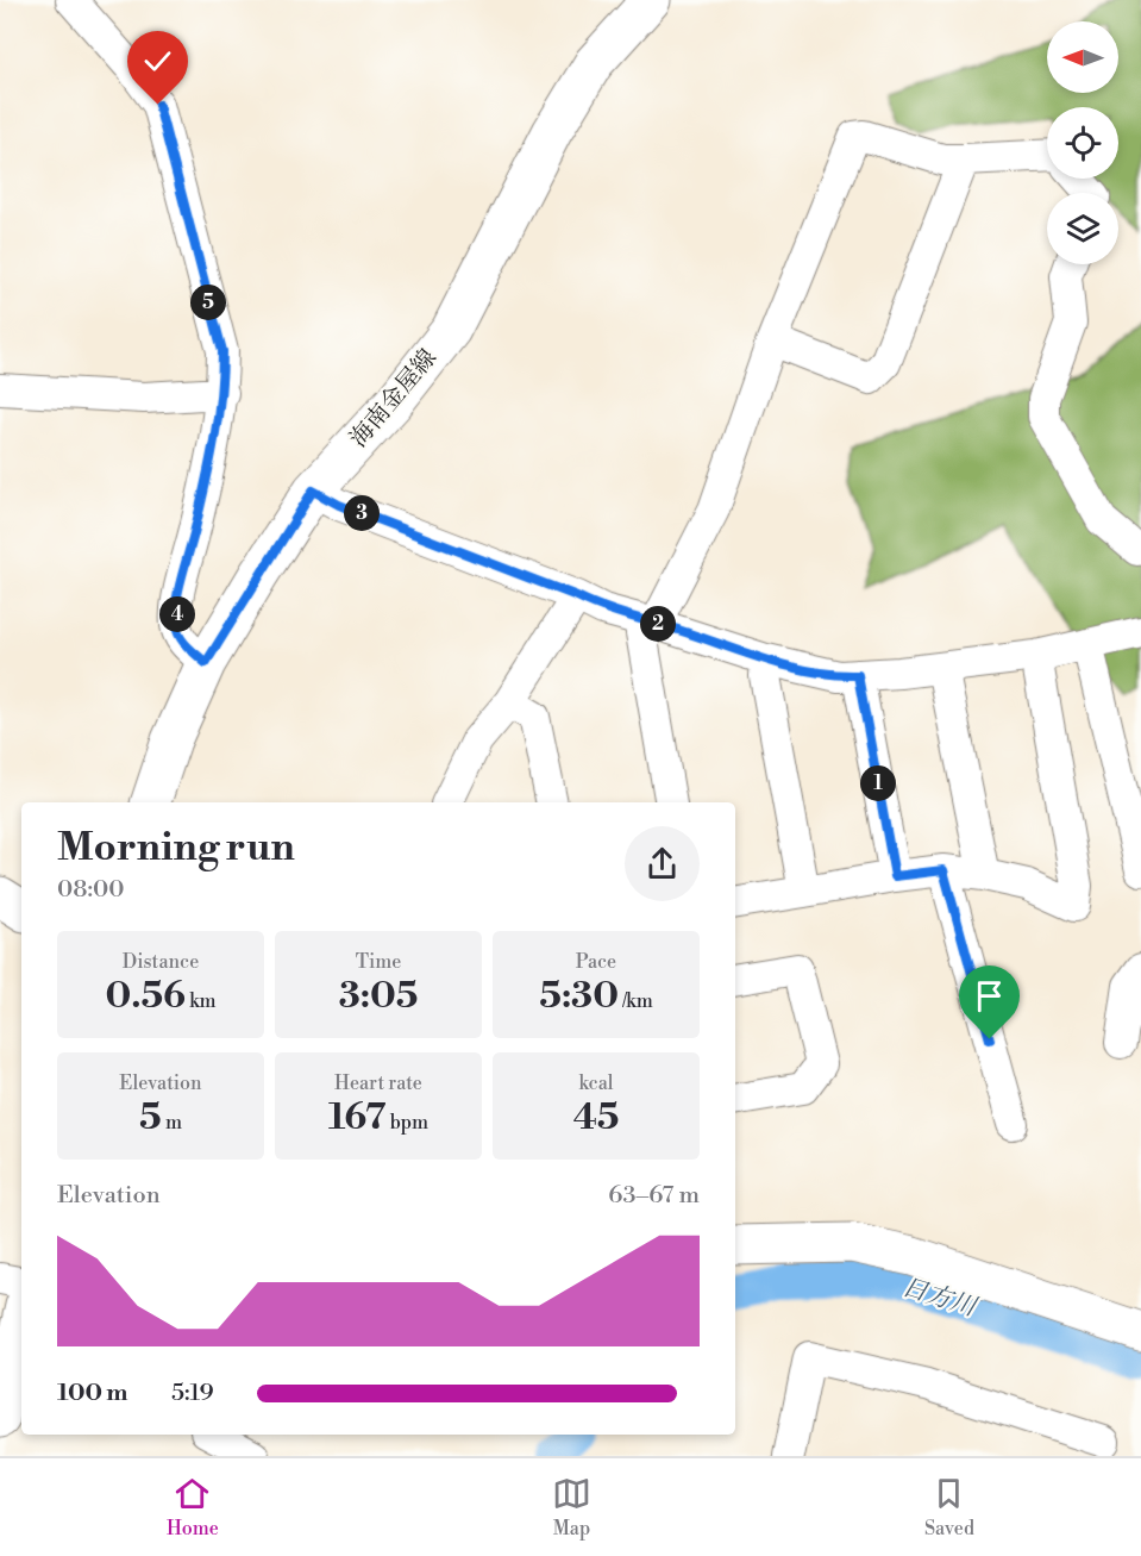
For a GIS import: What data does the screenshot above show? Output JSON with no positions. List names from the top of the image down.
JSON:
{
  "streets": {
    "main road": ["海南金屋線"]
  },
  "water": ["日方川"],
  "north": "left",
  "page": {
    "pins": [
      "5",
      "3",
      "4",
      "2",
      "1"
    ],
    "heading": ["Morning run", "08:00"],
    "stats": [
      ["Distance", "0.56 km"],
      ["Time", "3:05"],
      ["Pace", "5:30 /km"],
      ["Elevation", "5 m"],
      ["Heart rate", "167 bpm"],
      ["kcal", "45"]
    ],
    "chart": ["Elevation", "63–67 m"],
    "list": [
      {
        "name": "100 m",
        "note": "5:19"
      }
    ],
    "tabs": ["Home", "Map", "Saved"]
  }
}
